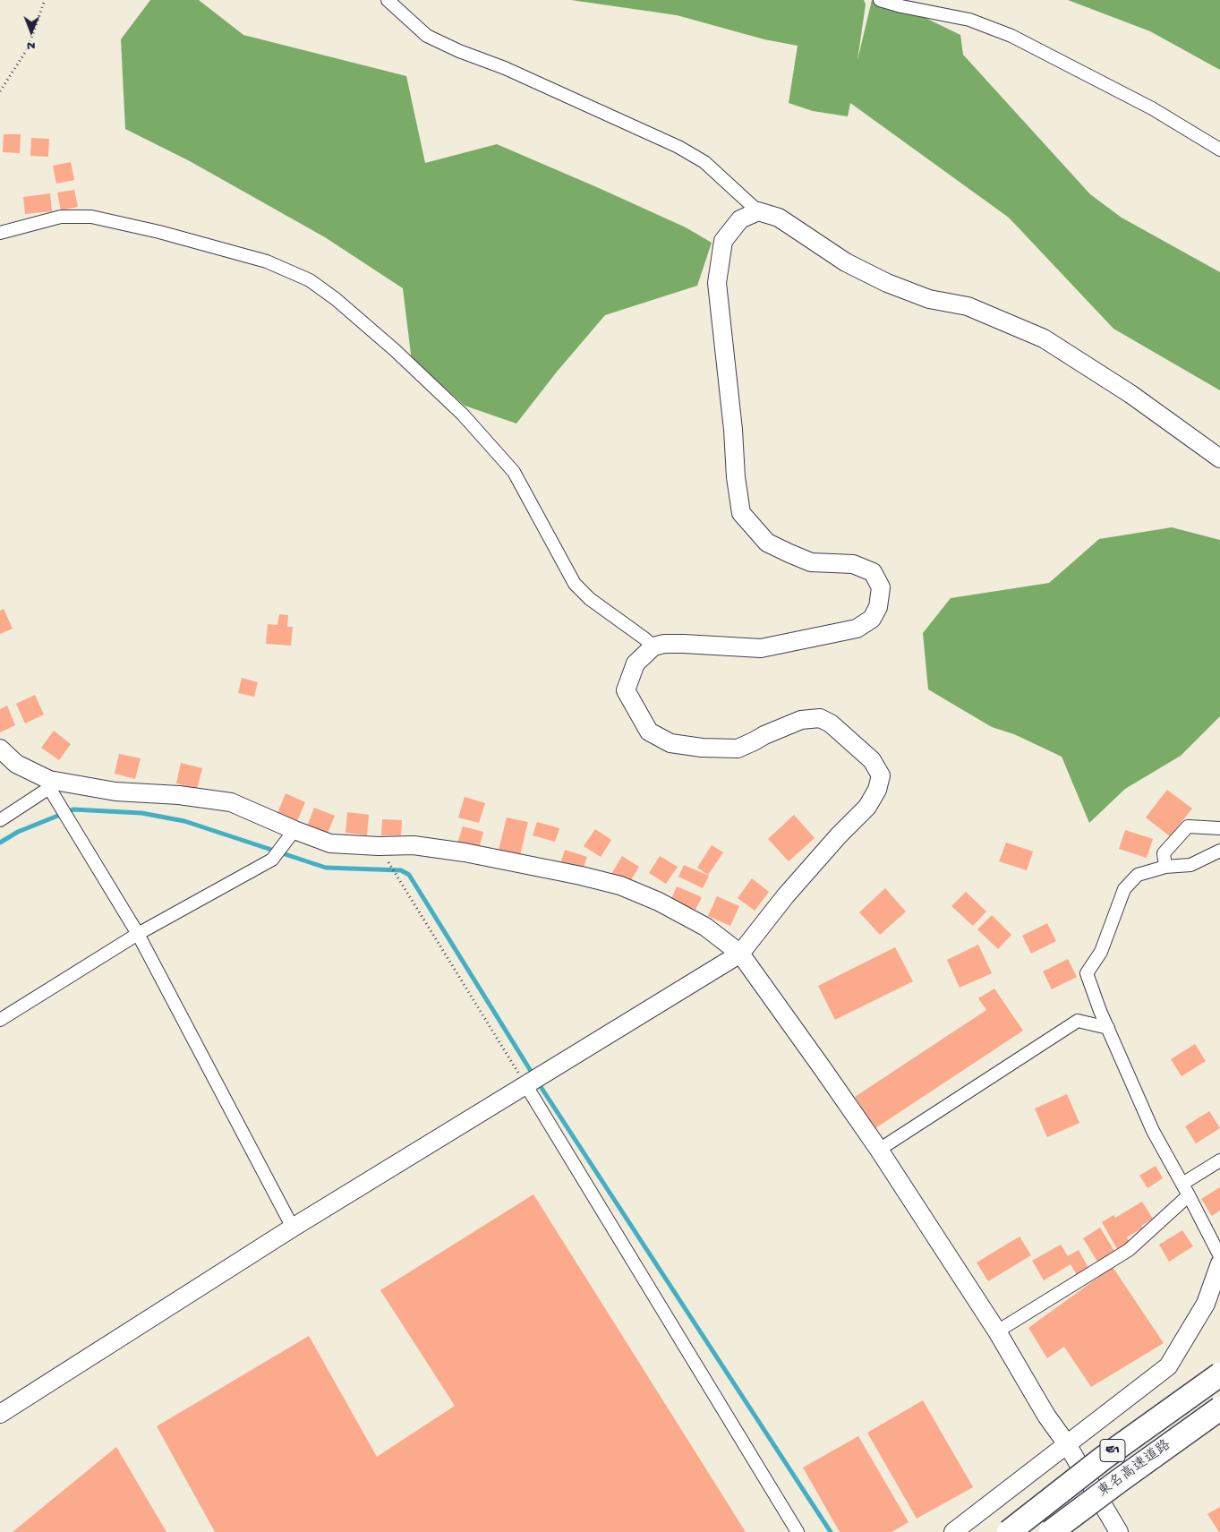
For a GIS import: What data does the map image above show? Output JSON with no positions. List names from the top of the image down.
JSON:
{
  "streets": {
    "highway": ["E1", "東名高速道路"]
  },
  "north": "bottom"
}
